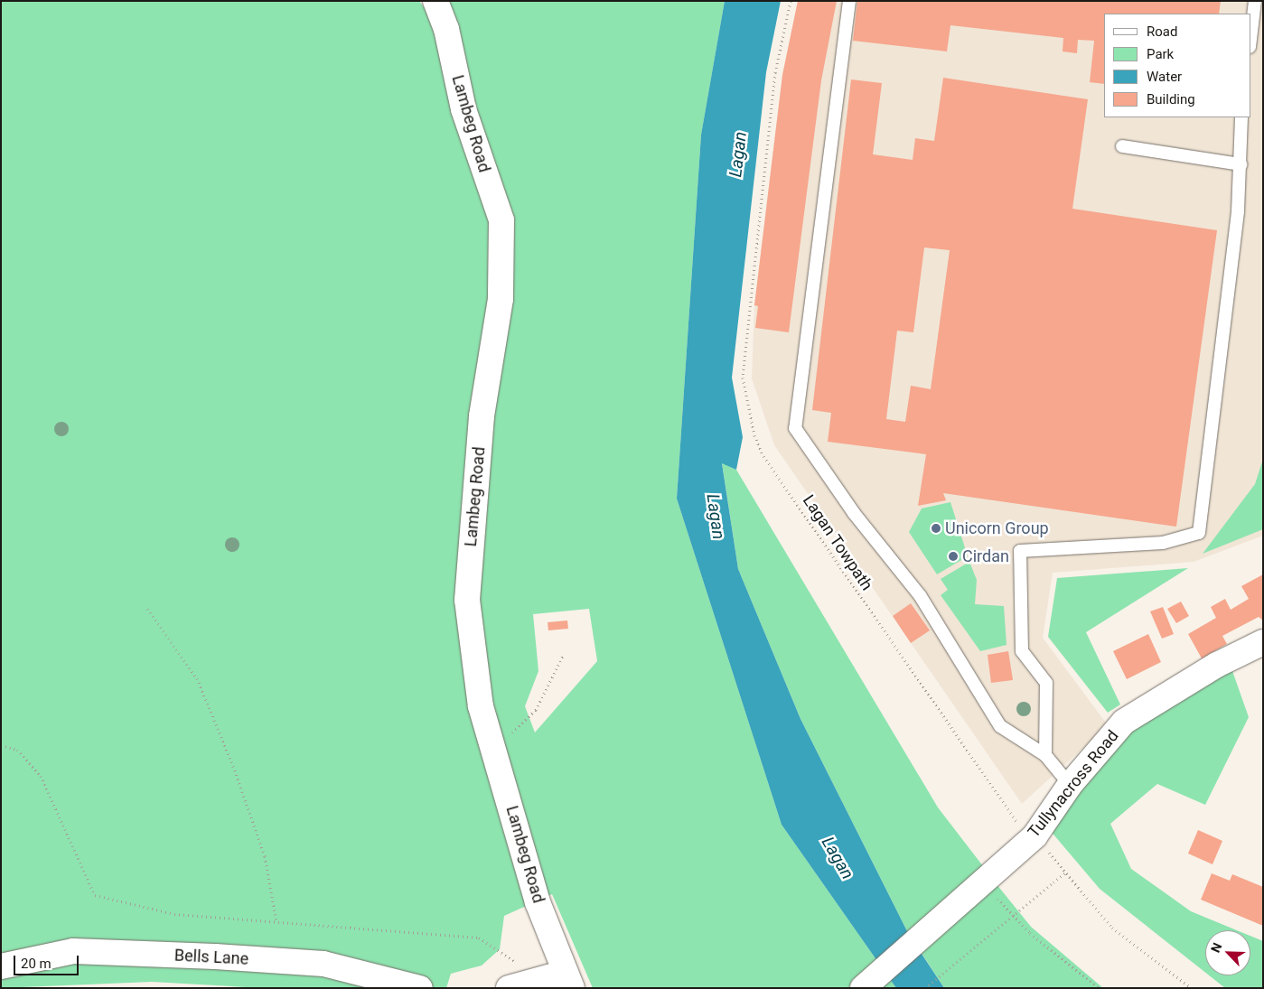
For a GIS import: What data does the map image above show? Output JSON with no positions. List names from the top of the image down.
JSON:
{
  "streets": {
    "street": ["Lambeg Road", "Tullynacross Road", "Bells Lane"],
    "path": ["Lagan Towpath"]
  },
  "crossings": [
    ["Lagan Towpath", "Tullynacross Road"]
  ],
  "water": ["Lagan"],
  "places": ["Unicorn Group", "Cirdan"],
  "legend": [
    "Road",
    "Park",
    "Water",
    "Building"
  ],
  "scale_bar": "20 m",
  "north": "top left"
}
